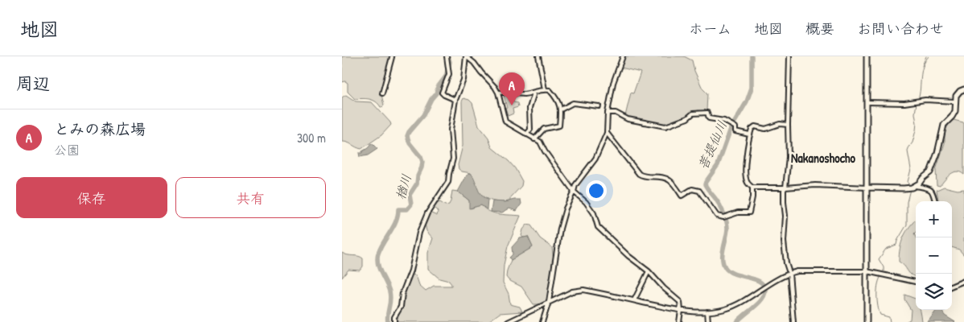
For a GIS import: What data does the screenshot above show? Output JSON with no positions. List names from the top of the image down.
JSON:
{
  "districts": ["Nakanoshocho"],
  "water": ["菩提仙川", "楢川"],
  "page": {
    "header": "地図",
    "nav": [
      "ホーム",
      "地図",
      "概要",
      "お問い合わせ"
    ],
    "heading": "周辺",
    "pins": "A",
    "list": [
      {
        "mark": "A",
        "name": "とみの森広場",
        "note": "公園",
        "value": "300 m"
      }
    ],
    "buttons": ["保存", "共有"],
    "map_buttons": ["+", "−"]
  }
}
